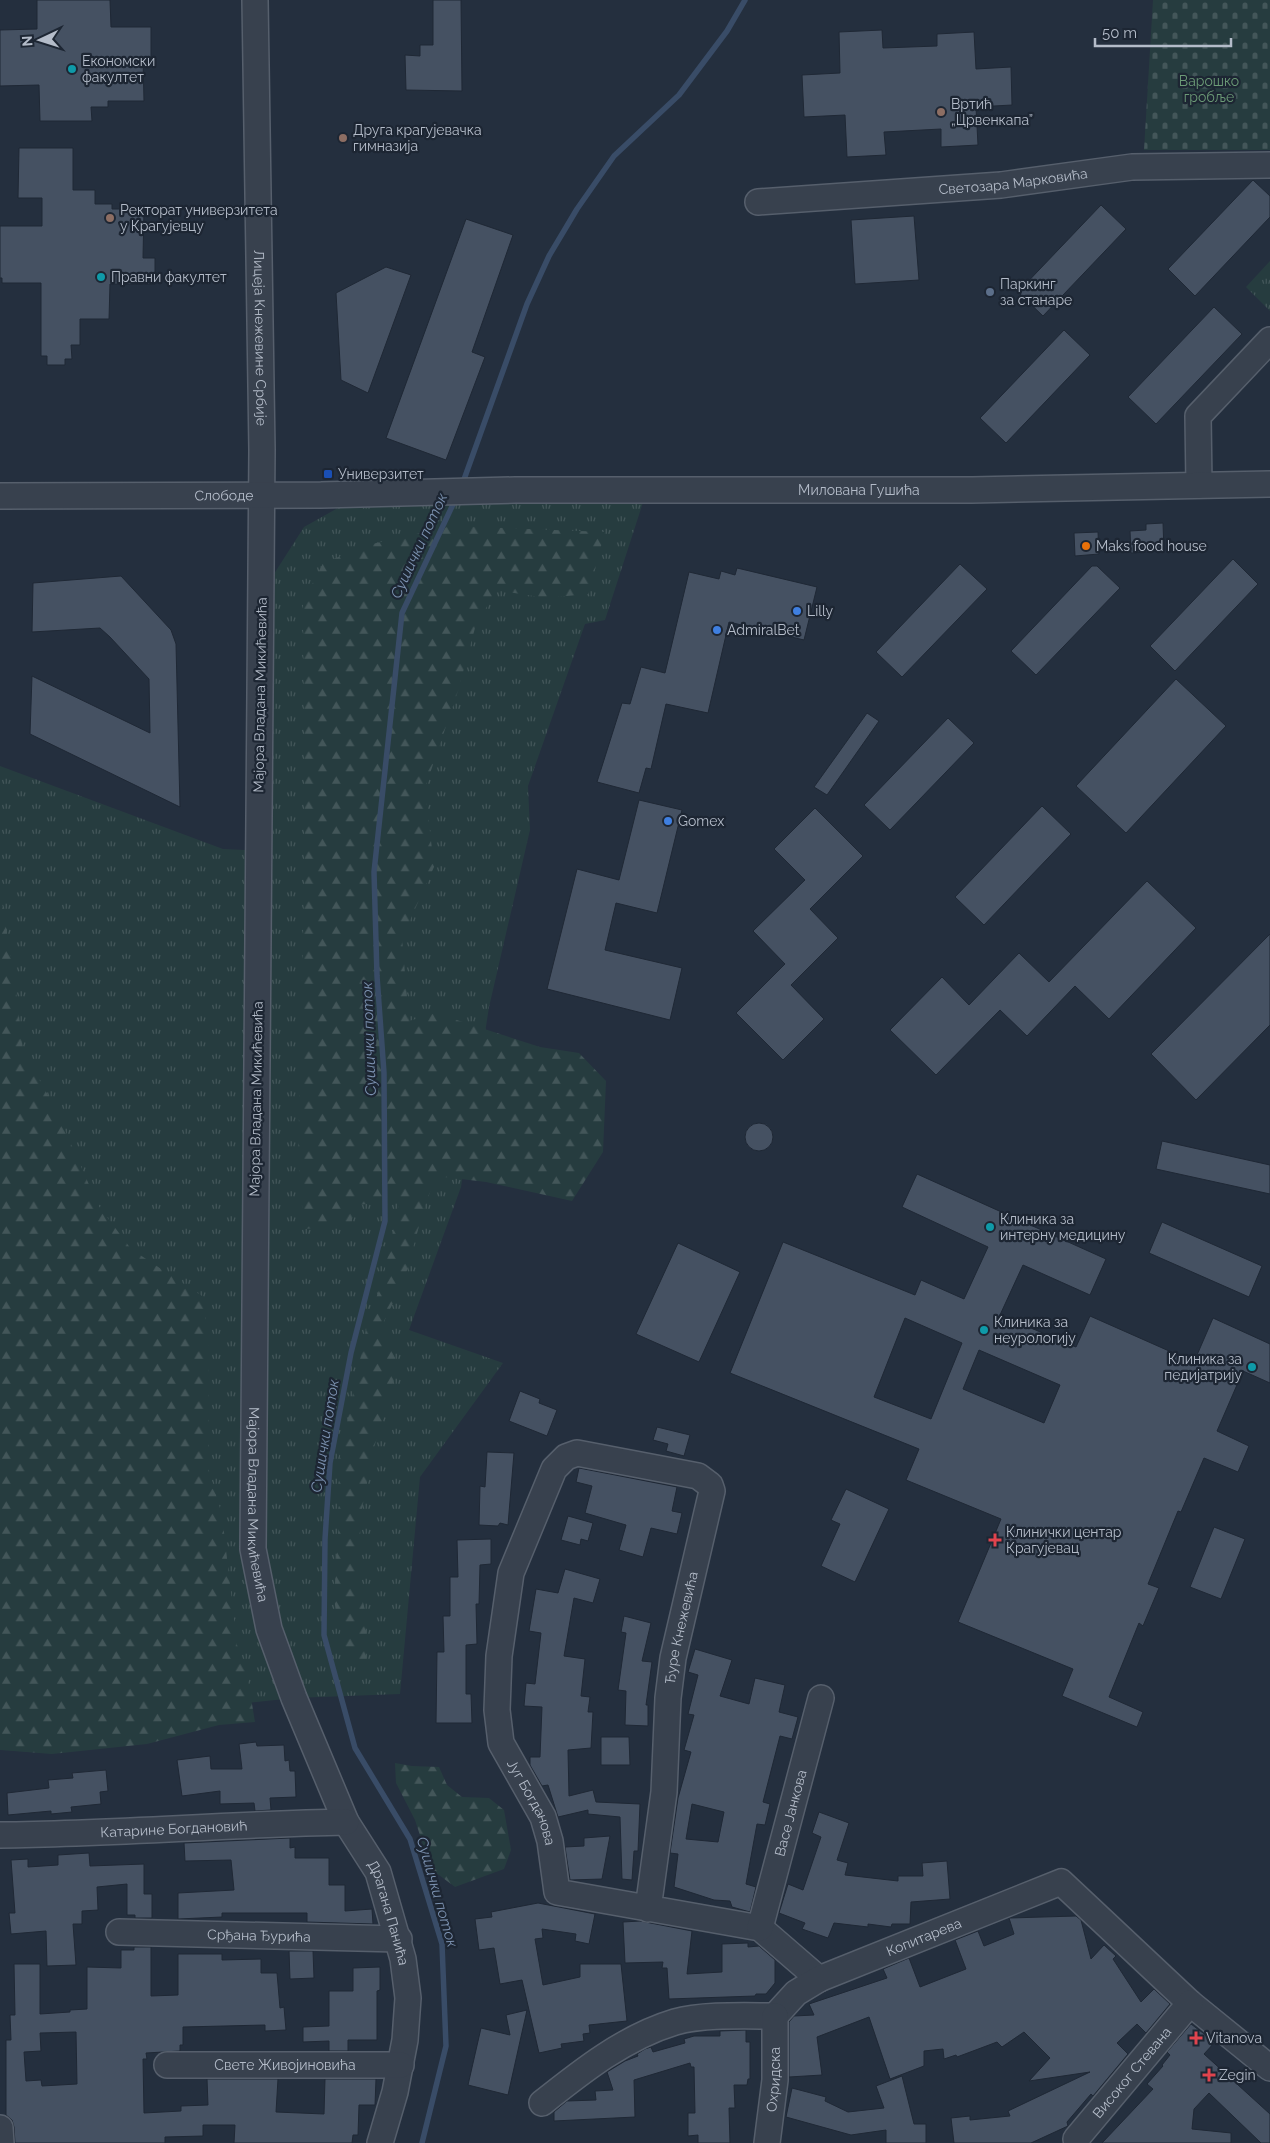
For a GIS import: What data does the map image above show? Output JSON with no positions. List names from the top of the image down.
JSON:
{
  "streets": {
    "street": [
      "Светозара Марковића",
      "Лицеја Кнежевине Србије",
      "Милована Гушића",
      "Слободе",
      "Мајора Владана Микићевића",
      "Ђуре Кнежевића",
      "Југ Богданова",
      "Васе Јанкова",
      "Катарине Богдановић",
      "Драгана Панића",
      "Срђана Ђурића",
      "Копитарева",
      "Свете Живојиновића",
      "Високог Стевана",
      "Охридска"
    ]
  },
  "crossings": [
    ["Лицеја Кнежевине Србије", "Слободе"],
    ["Лицеја Кнежевине Србије", "Мајора Владана Микићевића"],
    ["Милована Гушића", "Слободе"],
    ["Слободе", "Мајора Владана Микићевића"],
    ["Мајора Владана Микићевића", "Драгана Панића"],
    ["Ђуре Кнежевића", "Југ Богданова"],
    ["Југ Богданова", "Васе Јанкова"],
    ["Катарине Богдановић", "Драгана Панића"],
    ["Драгана Панића", "Срђана Ђурића"],
    ["Драгана Панића", "Свете Живојиновића"],
    ["Копитарева", "Високог Стевана"],
    ["Копитарева", "Охридска"]
  ],
  "water": ["Сушички поток"],
  "parks": ["Варошко гробље"],
  "places": {
    "other": [
      "Економски факултет",
      "Вртић „Црвенкапа”",
      "Друга крагујевачка гимназија",
      "Ректорат универзитета у Крагујевцу",
      "Правни факултет",
      "Паркинг за станаре",
      "Maks food house",
      "Lilly",
      "AdmiralBet",
      "Gomex",
      "Клиника за интерну медицину",
      "Клиника за неурологију",
      "Клиника за педијатрију"
    ],
    "transit": ["Универзитет"],
    "health": ["Клинички центар Крагујевац", "Vitanova", "Zegin"]
  },
  "scale_bar": "50 m",
  "north": "left"
}
